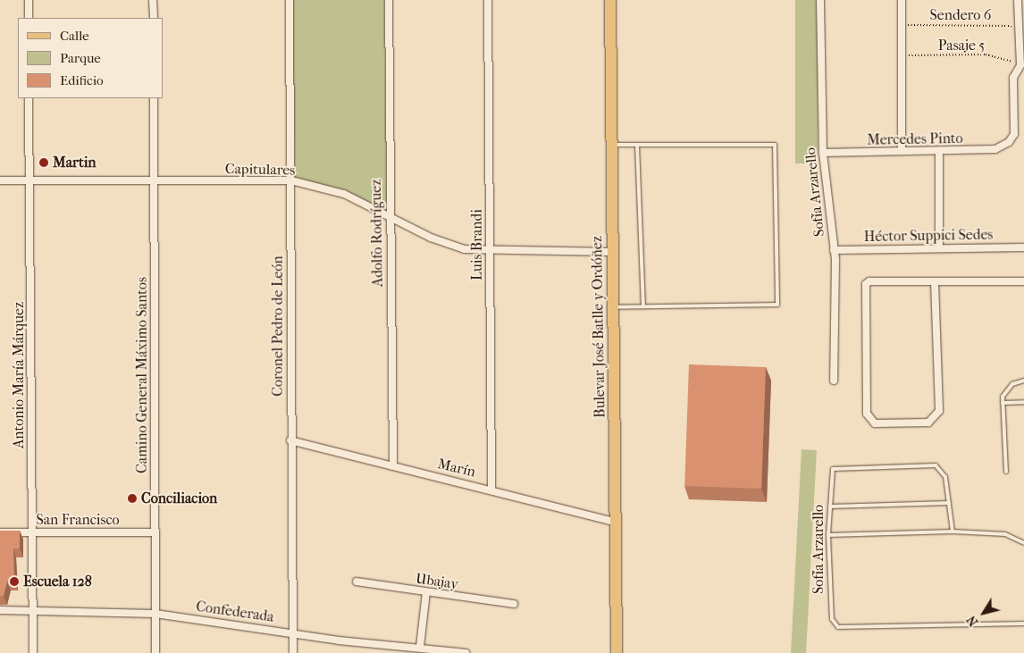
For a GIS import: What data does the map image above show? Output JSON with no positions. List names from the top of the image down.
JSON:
{
  "streets": {
    "main road": ["Bulevar José Batlle y Ordóñez"],
    "street": [
      "Mercedes Pinto",
      "Capitulares",
      "Sofía Arzarello",
      "Adolfo Rodríguez",
      "Héctor Suppici Sedes",
      "Luis Brandi",
      "Coronel Pedro de León",
      "Antonio María Márquez",
      "Camino General Máximo Santos",
      "Marín",
      "San Francisco",
      "Ubajay",
      "Confederada"
    ],
    "path": ["Sendero 6", "Pasaje 5"]
  },
  "crossings": [
    ["Pasaje 5", "Mercedes Pinto"],
    ["Mercedes Pinto", "Sofía Arzarello"],
    ["Capitulares", "Adolfo Rodríguez"],
    ["Capitulares", "Luis Brandi"],
    ["Capitulares", "Coronel Pedro de León"],
    ["Capitulares", "Bulevar José Batlle y Ordóñez"],
    ["Capitulares", "Antonio María Márquez"],
    ["Capitulares", "Camino General Máximo Santos"],
    ["Sofía Arzarello", "Héctor Suppici Sedes"],
    ["Adolfo Rodríguez", "Marín"],
    ["Luis Brandi", "Marín"],
    ["Coronel Pedro de León", "Marín"],
    ["Coronel Pedro de León", "Confederada"],
    ["Bulevar José Batlle y Ordóñez", "Marín"],
    ["Antonio María Márquez", "San Francisco"],
    ["Antonio María Márquez", "Confederada"],
    ["Camino General Máximo Santos", "San Francisco"],
    ["Camino General Máximo Santos", "Confederada"]
  ],
  "places": ["Martin", "Conciliacion", "Escuela 128"],
  "legend": ["Calle", "Parque", "Edificio"],
  "north": "bottom left"
}
